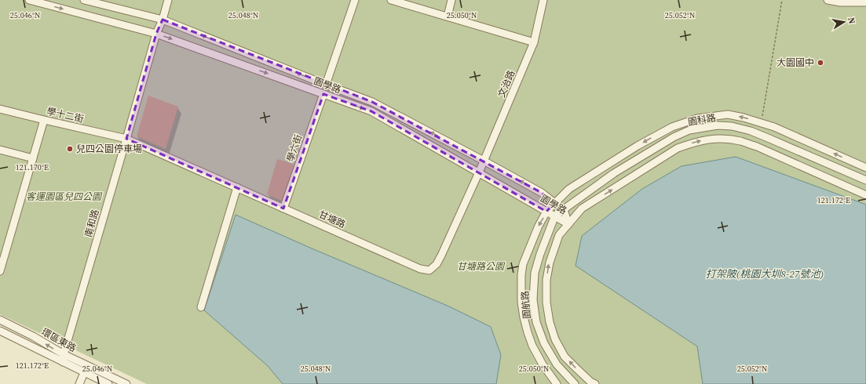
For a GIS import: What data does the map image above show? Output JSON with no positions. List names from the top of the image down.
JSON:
{
  "streets": {
    "street": [
      "文治路",
      "園學路",
      "學十二街",
      "園科路",
      "學六街",
      "甘塘路",
      "南和路",
      "園航路",
      "環區東路"
    ]
  },
  "crossings": [
    ["文治路", "園學路"],
    ["文治路", "甘塘路"],
    ["園學路", "園科路"],
    ["園學路", "學六街"],
    ["園學路", "甘塘路"],
    ["園學路", "南和路"],
    ["園學路", "園航路"],
    ["學十二街", "甘塘路"],
    ["學十二街", "南和路"],
    ["園科路", "園航路"],
    ["學六街", "甘塘路"],
    ["甘塘路", "南和路"],
    ["南和路", "環區東路"]
  ],
  "water": ["打架陂(桃園大圳8-27號池)"],
  "parks": ["客運園區兒四公園", "甘塘路公園"],
  "places": ["大園國中", "兒四公園停車場"],
  "north": "right",
  "coordinates": [
    "25.046°N",
    "25.048°N",
    "25.050°N",
    "25.052°N",
    "121.170°E",
    "121.172°E"
  ]
}
